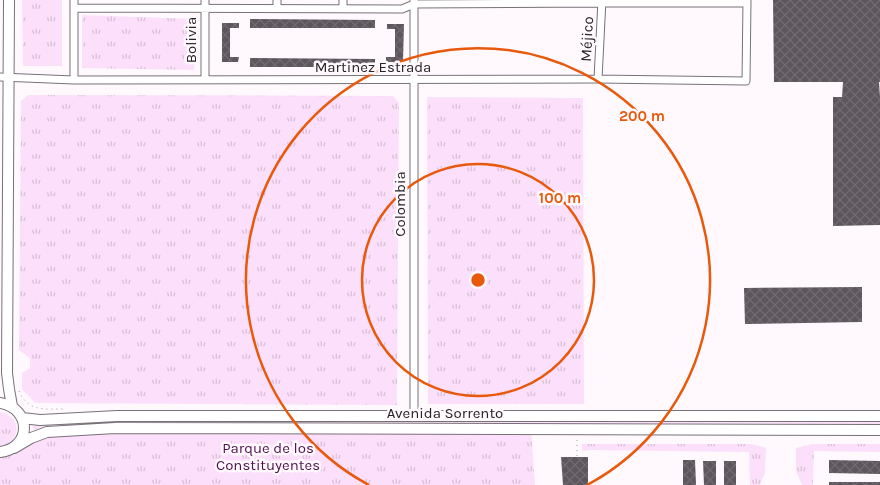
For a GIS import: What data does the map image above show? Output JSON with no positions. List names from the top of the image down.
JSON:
{
  "streets": {
    "main road": ["Avenida Sorrento"],
    "street": [
      "Méjico",
      "Bolivia",
      "Martinez Estrada",
      "Colombia"
    ]
  },
  "crossings": [
    ["Méjico", "Martinez Estrada"],
    ["Bolivia", "Martinez Estrada"],
    ["Martinez Estrada", "Colombia"]
  ],
  "parks": ["Parque de los Constituyentes"],
  "rings": ["200 m", "100 m"]
}
